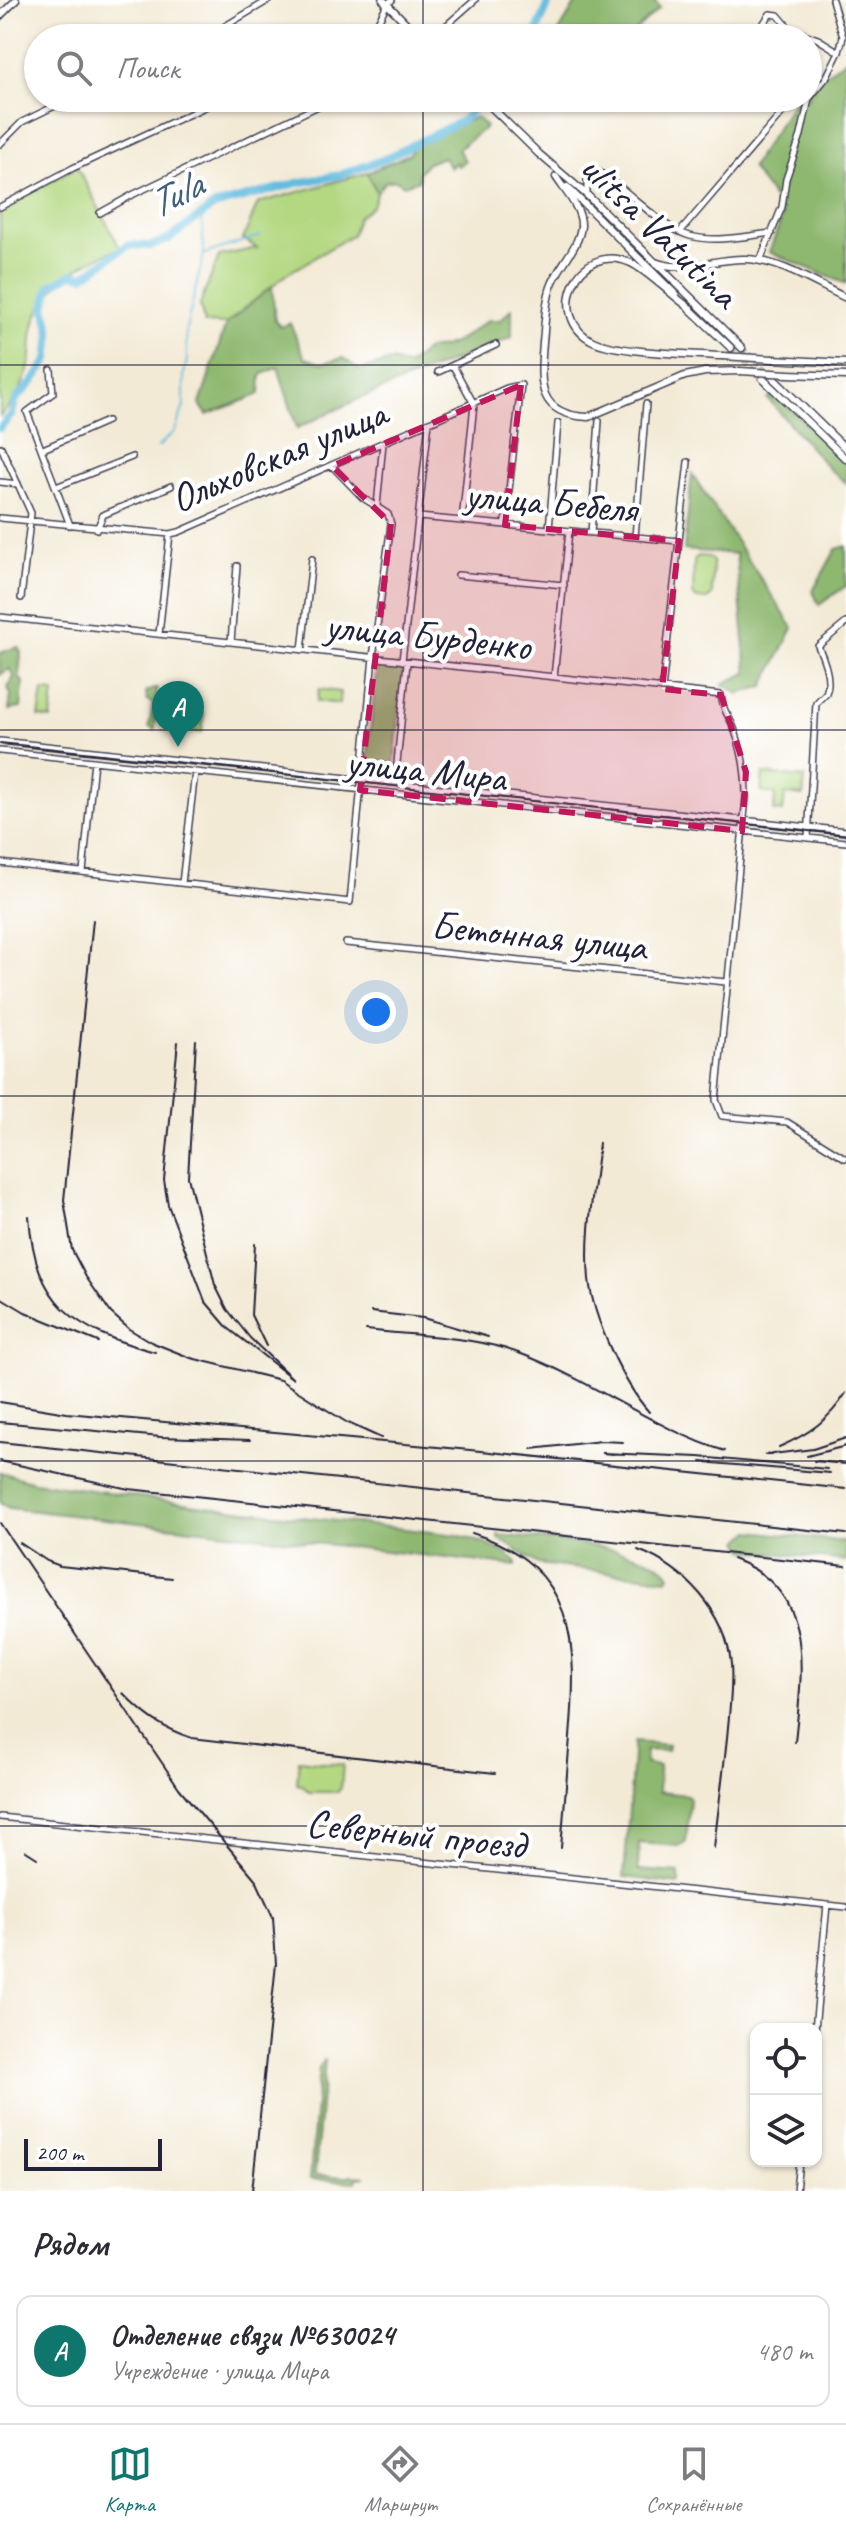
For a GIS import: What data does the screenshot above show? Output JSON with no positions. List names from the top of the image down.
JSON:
{
  "streets": {
    "main road": ["ulitsa Vatutina"],
    "street": [
      "Ольховская улица",
      "улица Бебеля",
      "улица Бурденко",
      "улица Мира",
      "Бетонная улица",
      "Северный проезд"
    ]
  },
  "crossings": [
    ["Ольховская улица", "улица Бебеля"],
    ["улица Бурденко", "улица Мира"]
  ],
  "water": ["Tula"],
  "scale_bar": "200 m",
  "page": {
    "search": "Поиск",
    "pins": "A",
    "scale": "200 m",
    "heading": "Рядом",
    "list": [
      {
        "mark": "A",
        "name": "Отделение связи №630024",
        "note": "Учреждение · улица Мира",
        "value": "480 m"
      }
    ],
    "nav": ["Карта", "Маршрут", "Сохранённые"]
  }
}
